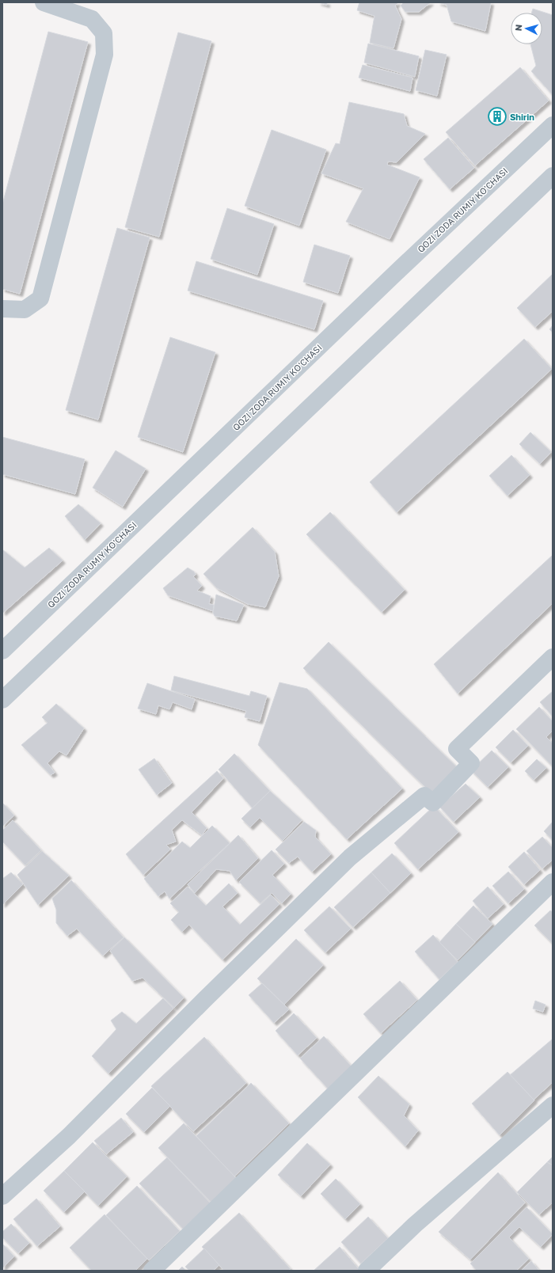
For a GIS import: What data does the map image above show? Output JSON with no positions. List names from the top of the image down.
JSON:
{
  "streets": {
    "street": ["QOZI ZODA RUMIY KO'CHASI"]
  },
  "places": {
    "building": ["Shirin"]
  },
  "north": "left"
}
